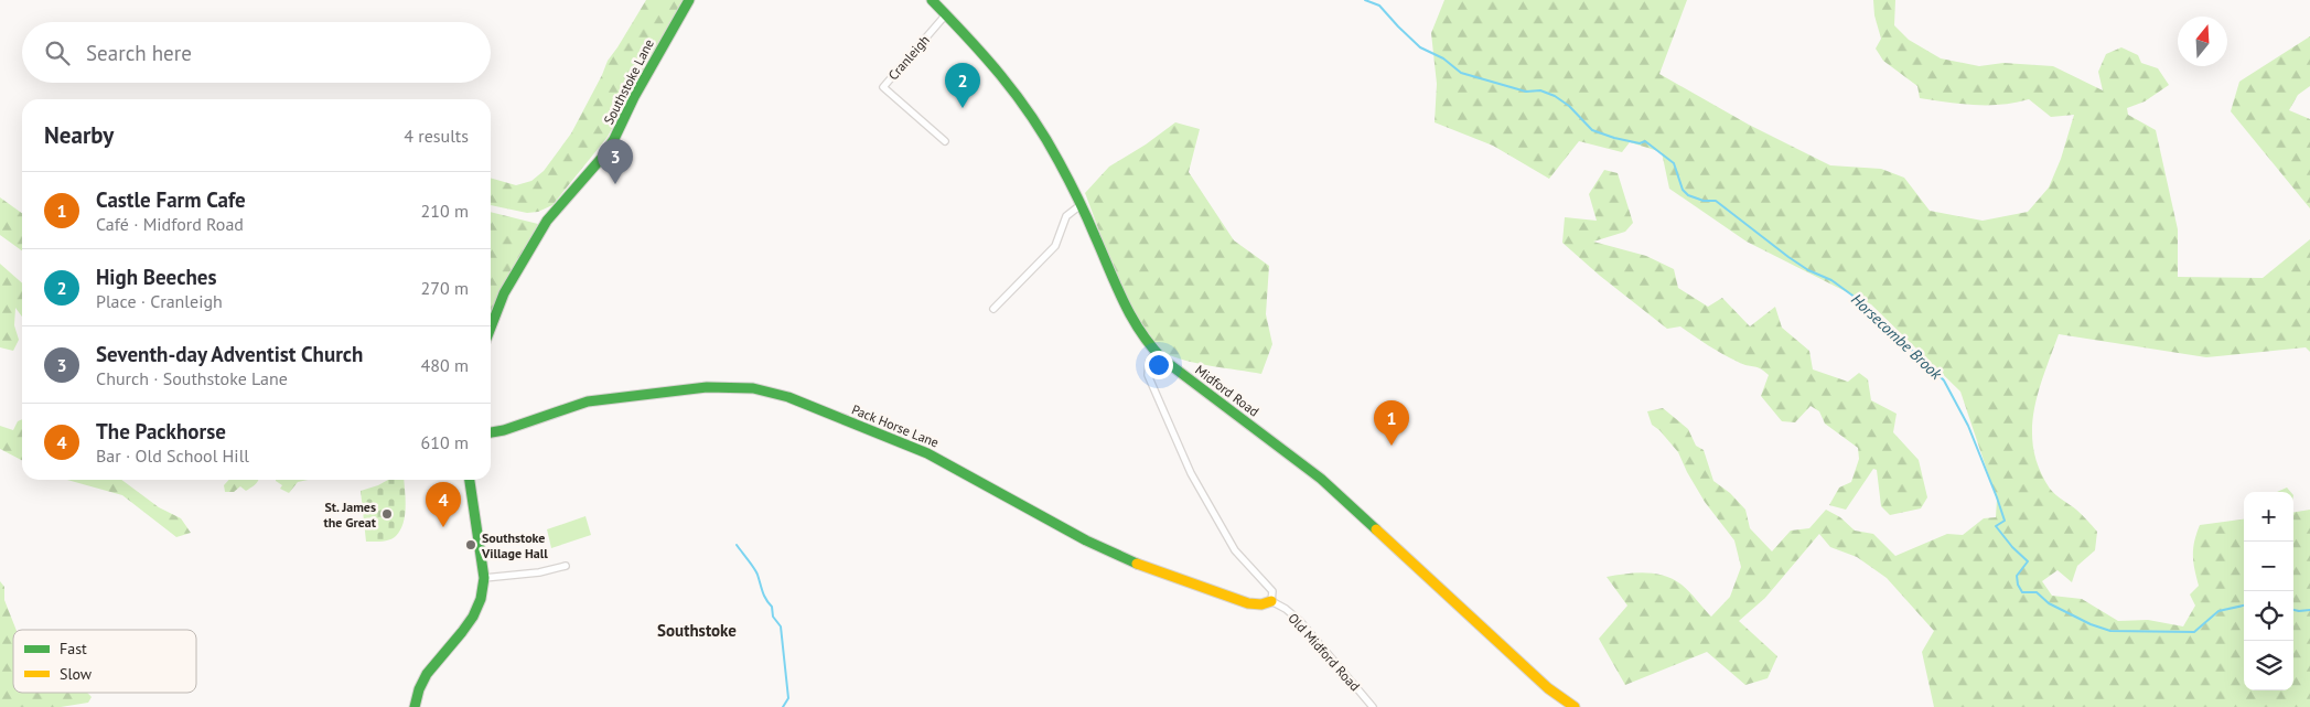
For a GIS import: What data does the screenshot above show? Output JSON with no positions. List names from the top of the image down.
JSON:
{
  "streets": {
    "street": [
      "Cranleigh",
      "Southstoke Lane",
      "Midford Road",
      "Pack Horse Lane",
      "Old Midford Road"
    ]
  },
  "crossings": [
    ["Cranleigh", "Midford Road"],
    ["Pack Horse Lane", "Old Midford Road"]
  ],
  "districts": ["Southstoke"],
  "water": ["Horsecombe Brook"],
  "places": ["St. James the Great", "Southstoke Village Hall"],
  "legend": ["Fast", "Slow"],
  "north": "top",
  "page": {
    "search": "Search here",
    "pins": [
      "2",
      "3",
      "1",
      "4"
    ],
    "heading": ["Nearby", "4 results"],
    "list": [
      {
        "mark": "1",
        "name": "Castle Farm Cafe",
        "note": "Café · Midford Road",
        "value": "210 m"
      },
      {
        "mark": "2",
        "name": "High Beeches",
        "note": "Place · Cranleigh",
        "value": "270 m"
      },
      {
        "mark": "3",
        "name": "Seventh-day Adventist Church",
        "note": "Church · Southstoke Lane",
        "value": "480 m"
      },
      {
        "mark": "4",
        "name": "The Packhorse",
        "note": "Bar · Old School Hill",
        "value": "610 m"
      }
    ],
    "map_buttons": ["+", "−"]
  }
}
